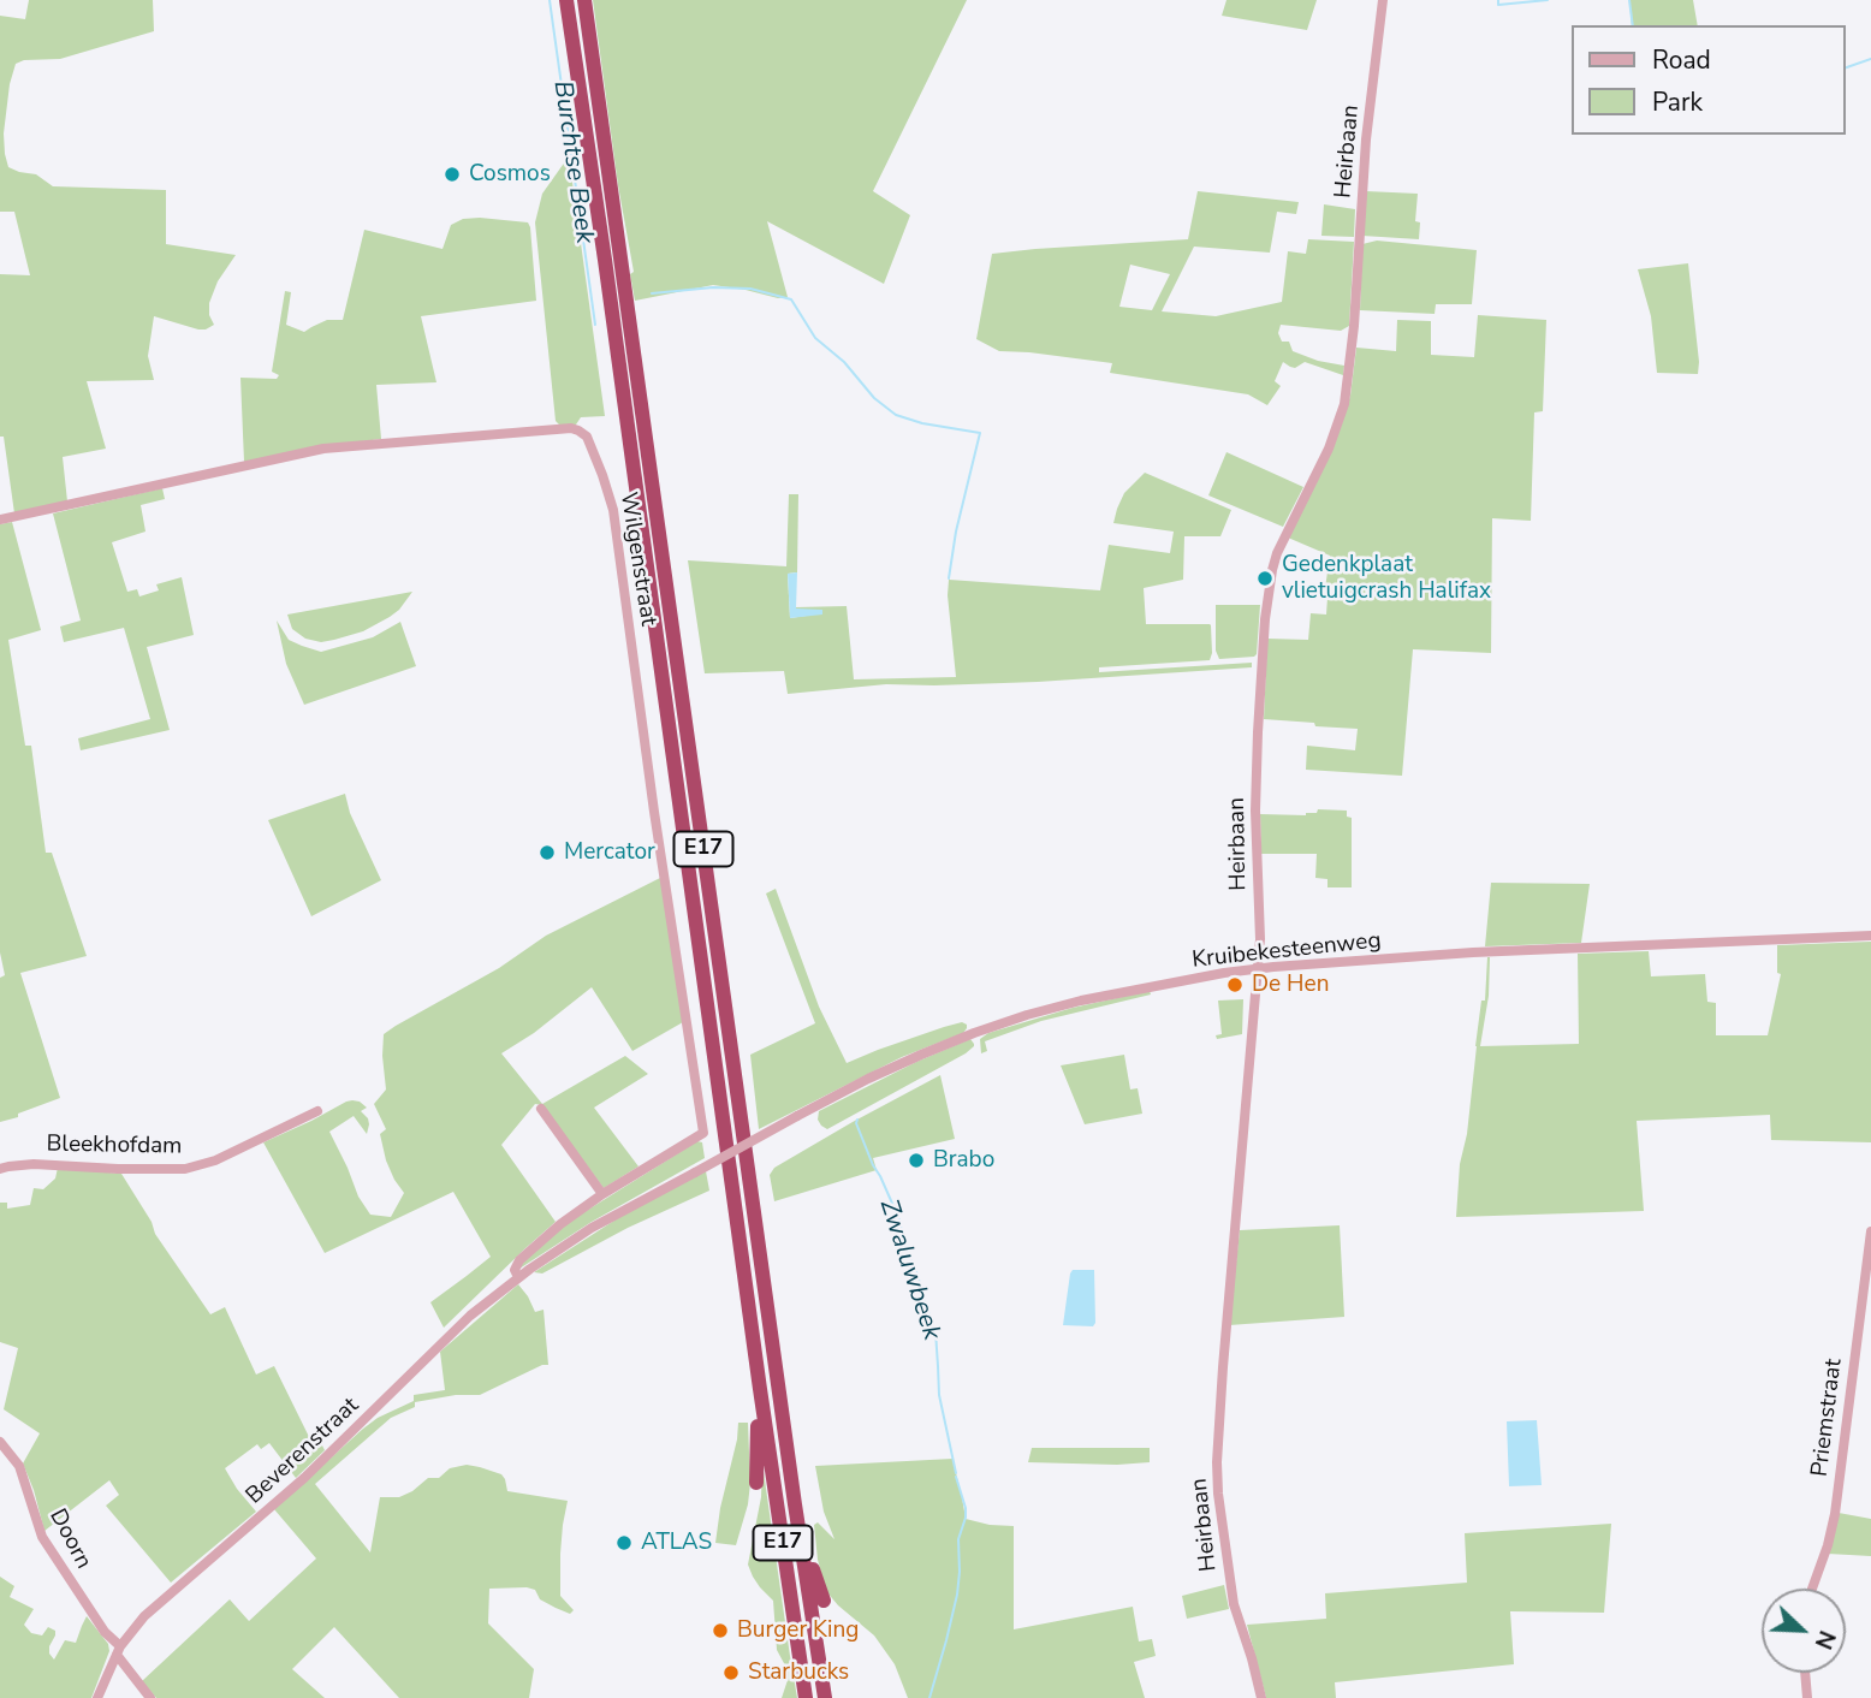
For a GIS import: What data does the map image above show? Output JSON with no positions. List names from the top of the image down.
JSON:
{
  "streets": {
    "highway": ["E17"],
    "street": [
      "Heirbaan",
      "Wilgenstraat",
      "Kruibekesteenweg",
      "Bleekhofdam",
      "Priemstraat",
      "Beverenstraat",
      "Doorn"
    ]
  },
  "crossings": [
    ["Heirbaan", "Kruibekesteenweg"],
    ["Wilgenstraat", "Beverenstraat"],
    ["Kruibekesteenweg", "Beverenstraat"],
    ["Beverenstraat", "Doorn"]
  ],
  "water": ["Burchtse Beek", "Zwaluwbeek"],
  "places": [
    "Cosmos",
    "Gedenkplaat vlietuigcrash Halifax",
    "Mercator",
    "De Hen",
    "Brabo",
    "ATLAS",
    "Burger King",
    "Starbucks"
  ],
  "legend": ["Road", "Park"],
  "north": "bottom right"
}
